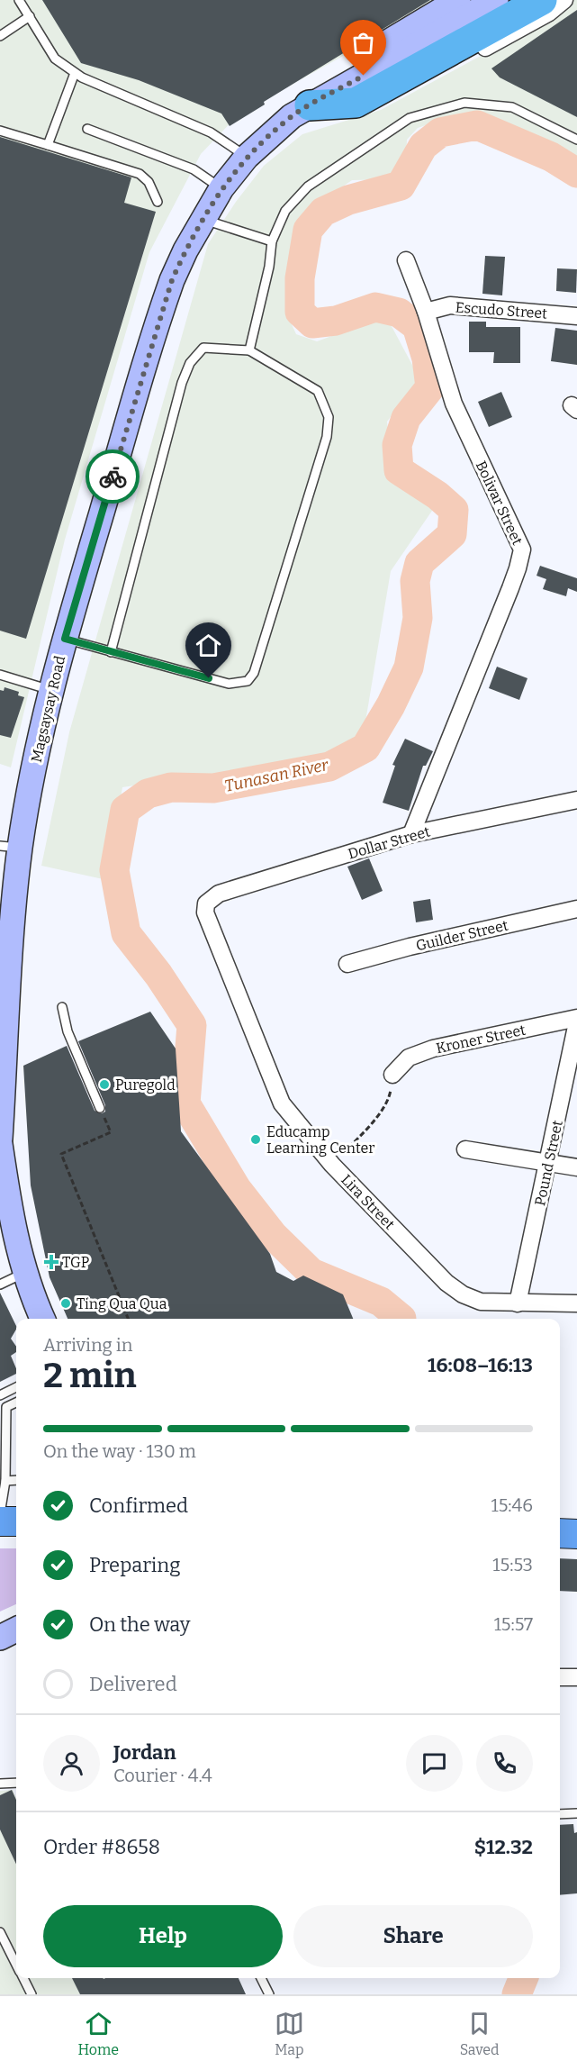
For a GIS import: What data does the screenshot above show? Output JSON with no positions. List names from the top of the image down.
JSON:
{
  "streets": {
    "main road": ["Magsaysay Road"],
    "street": [
      "Escudo Street",
      "Bolivar Street",
      "Dollar Street",
      "Guilder Street",
      "Kroner Street",
      "Pound Street",
      "Lira Street"
    ]
  },
  "crossings": [
    ["Escudo Street", "Bolivar Street"],
    ["Bolivar Street", "Dollar Street"],
    ["Dollar Street", "Lira Street"],
    ["Pound Street", "Lira Street"]
  ],
  "water": ["Tunasan River"],
  "places": {
    "other": ["Puregold", "Educamp Learning Center", "Ting Qua Qua"],
    "health": ["TGP"]
  },
  "page": {
    "heading": ["2 min", "Arriving in", "16:08–16:13"],
    "panel": [
      "Jordan",
      "Courier · 4.4",
      "Order #8658",
      "$12.32"
    ],
    "bar": "On the way · 130 m",
    "list": [
      ["Confirmed", "15:46"],
      ["Preparing", "15:53"],
      ["On the way", "15:57"],
      "Delivered"
    ],
    "buttons": ["Help", "Share"],
    "tabs": ["Home", "Map", "Saved"]
  }
}
